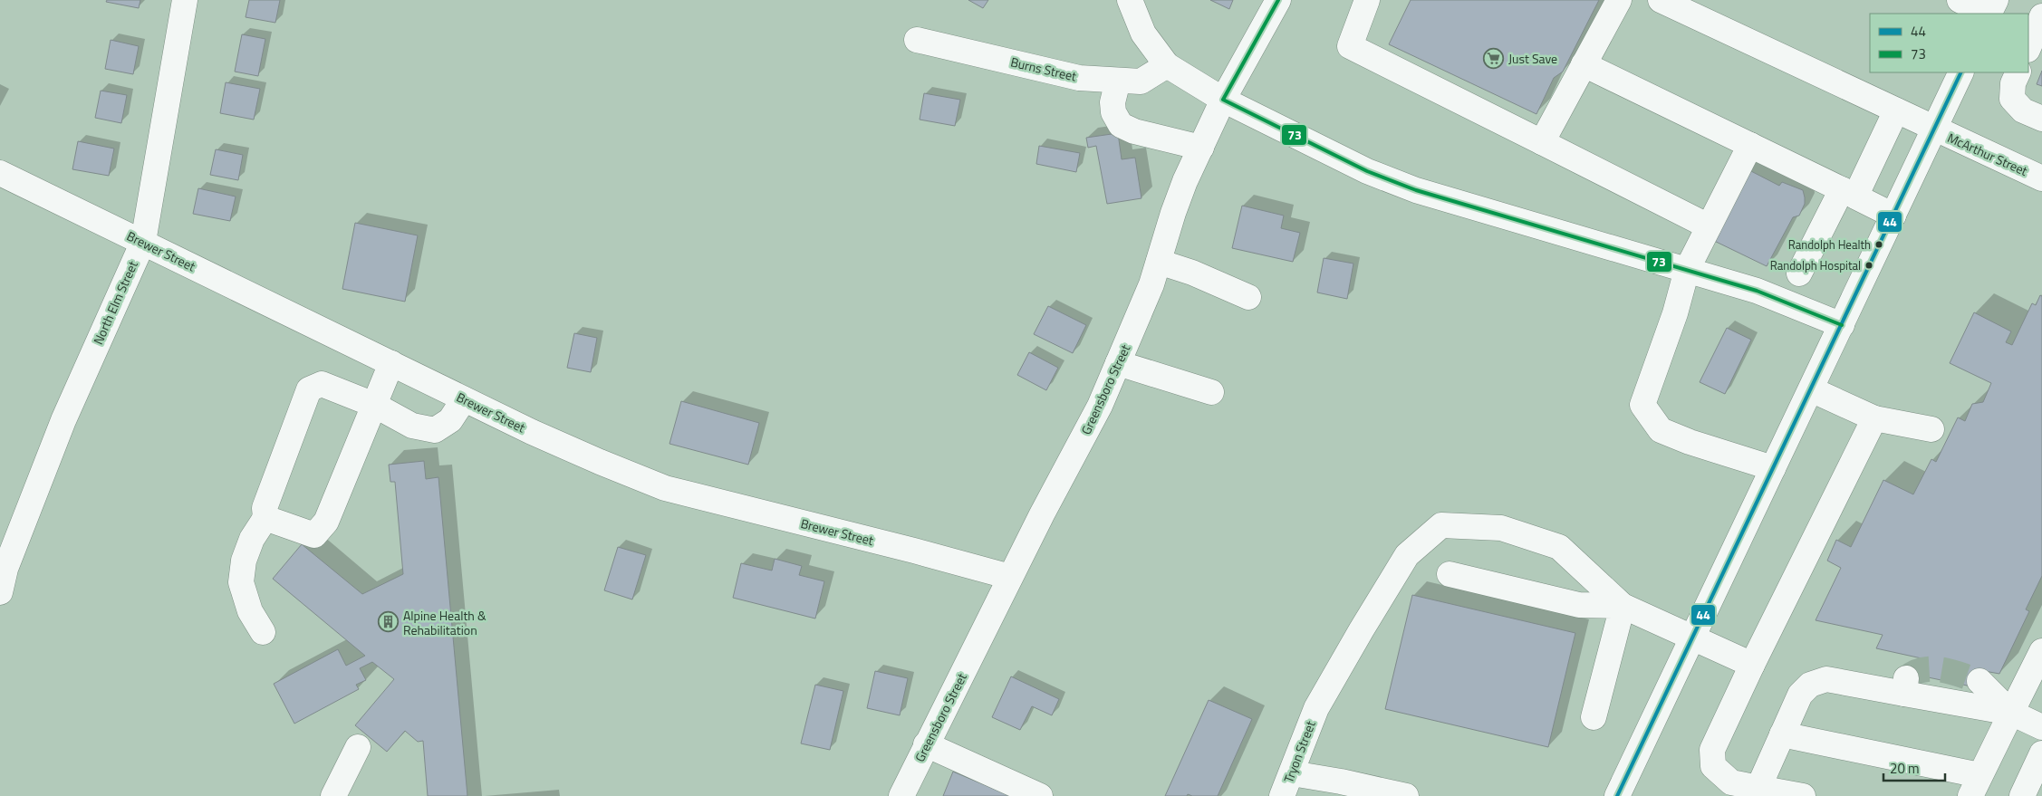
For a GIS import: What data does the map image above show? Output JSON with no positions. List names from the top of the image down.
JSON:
{
  "streets": {
    "street": [
      "Burns Street",
      "McArthur Street",
      "Brewer Street",
      "North Elm Street",
      "Greensboro Street",
      "Tryon Street"
    ]
  },
  "crossings": [
    ["Brewer Street", "North Elm Street"],
    ["Brewer Street", "Greensboro Street"]
  ],
  "places": {
    "supermarket": ["Just Save"],
    "other": ["Randolph Health", "Randolph Hospital"],
    "building": ["Alpine Health & Rehabilitation"]
  },
  "lines": ["transit line 73", "transit line 44"],
  "legend": ["44", "73"],
  "scale_bar": "20 m"
}
